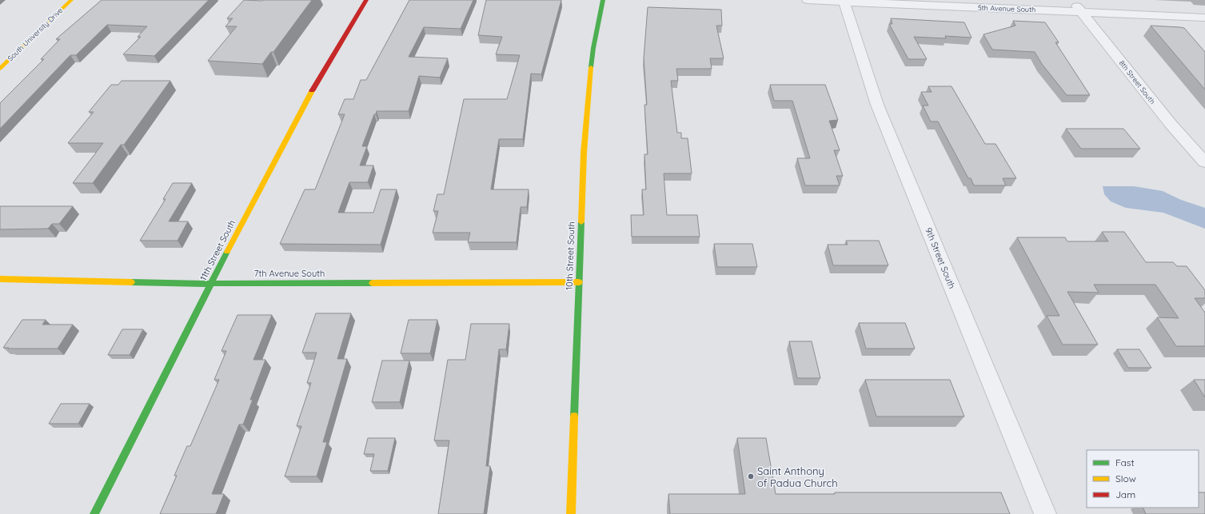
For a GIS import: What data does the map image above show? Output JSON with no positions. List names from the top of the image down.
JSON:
{
  "streets": {
    "street": [
      "5th Avenue South",
      "South University Drive",
      "8th Street South",
      "11th Street South",
      "10th Street South",
      "9th Street South",
      "7th Avenue South"
    ]
  },
  "crossings": [
    ["5th Avenue South", "8th Street South"],
    ["5th Avenue South", "9th Street South"],
    ["11th Street South", "7th Avenue South"],
    ["10th Street South", "7th Avenue South"]
  ],
  "places": ["Saint Anthony of Padua Church"],
  "legend": ["Fast", "Slow", "Jam"]
}
